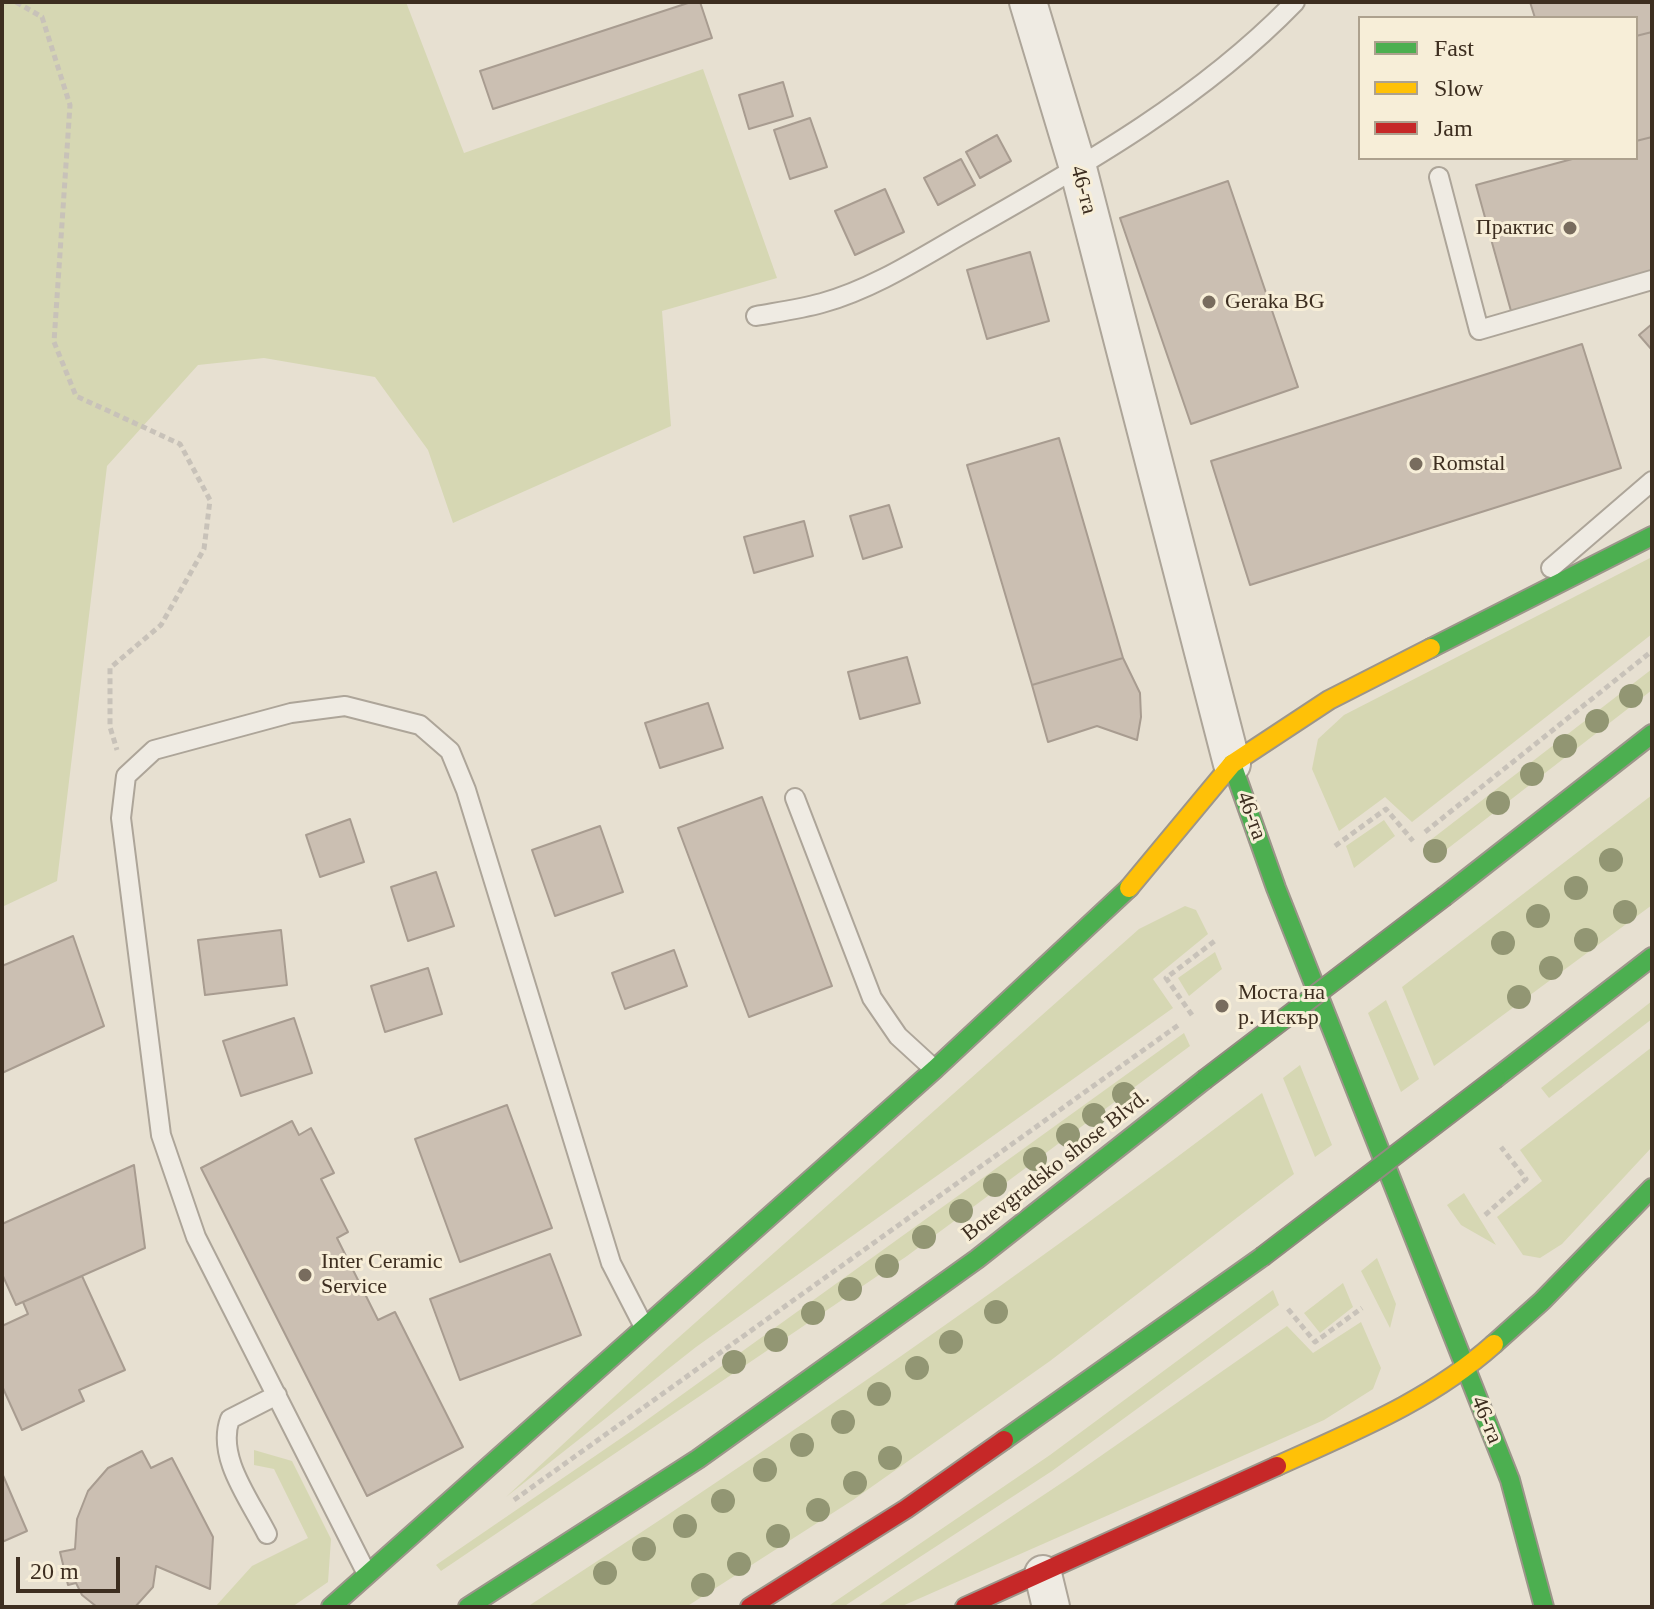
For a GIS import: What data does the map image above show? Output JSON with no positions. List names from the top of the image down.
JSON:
{
  "streets": {
    "main road": ["46-та", "Botevgradsko shose Blvd."]
  },
  "places": [
    "Практис",
    "Geraka BG",
    "Romstal",
    "Моста на р. Искър",
    "Inter Ceramic Service"
  ],
  "legend": ["Fast", "Slow", "Jam"],
  "scale_bar": "20 m"
}
